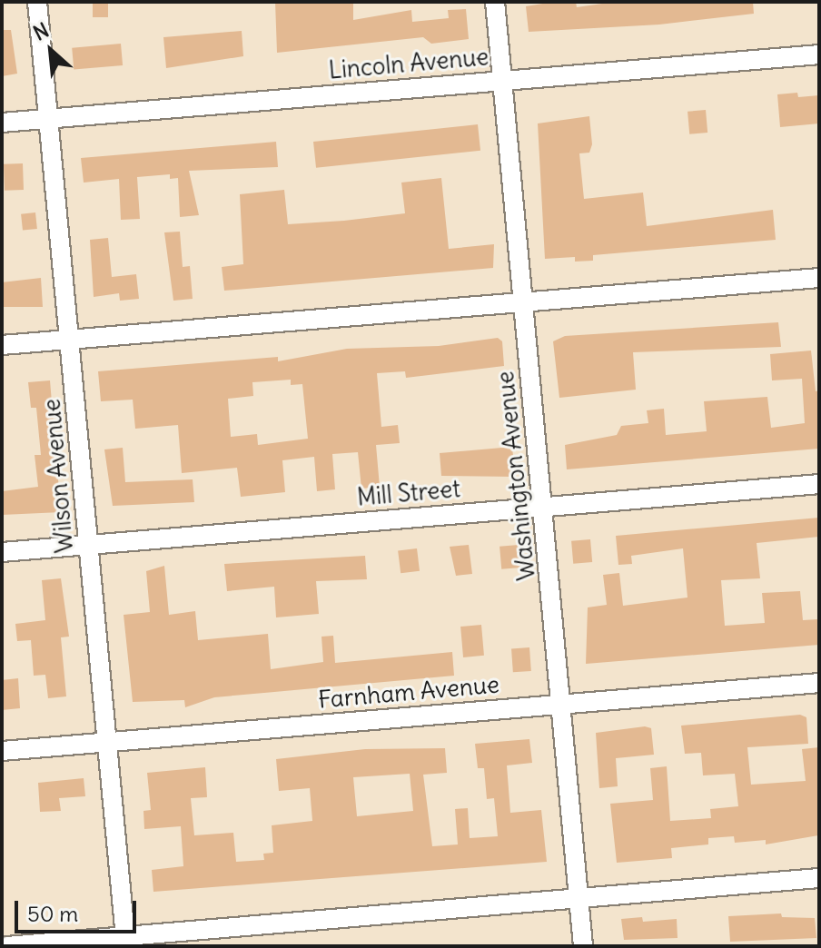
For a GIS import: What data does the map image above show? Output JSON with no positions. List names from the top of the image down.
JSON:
{
  "streets": {
    "street": [
      "Lincoln Avenue",
      "Wilson Avenue",
      "Washington Avenue",
      "Mill Street",
      "Farnham Avenue"
    ]
  },
  "crossings": [
    ["Lincoln Avenue", "Wilson Avenue"],
    ["Lincoln Avenue", "Washington Avenue"],
    ["Wilson Avenue", "Mill Street"],
    ["Wilson Avenue", "Farnham Avenue"],
    ["Washington Avenue", "Mill Street"],
    ["Washington Avenue", "Farnham Avenue"]
  ],
  "scale_bar": "50 m",
  "north": "top left"
}
